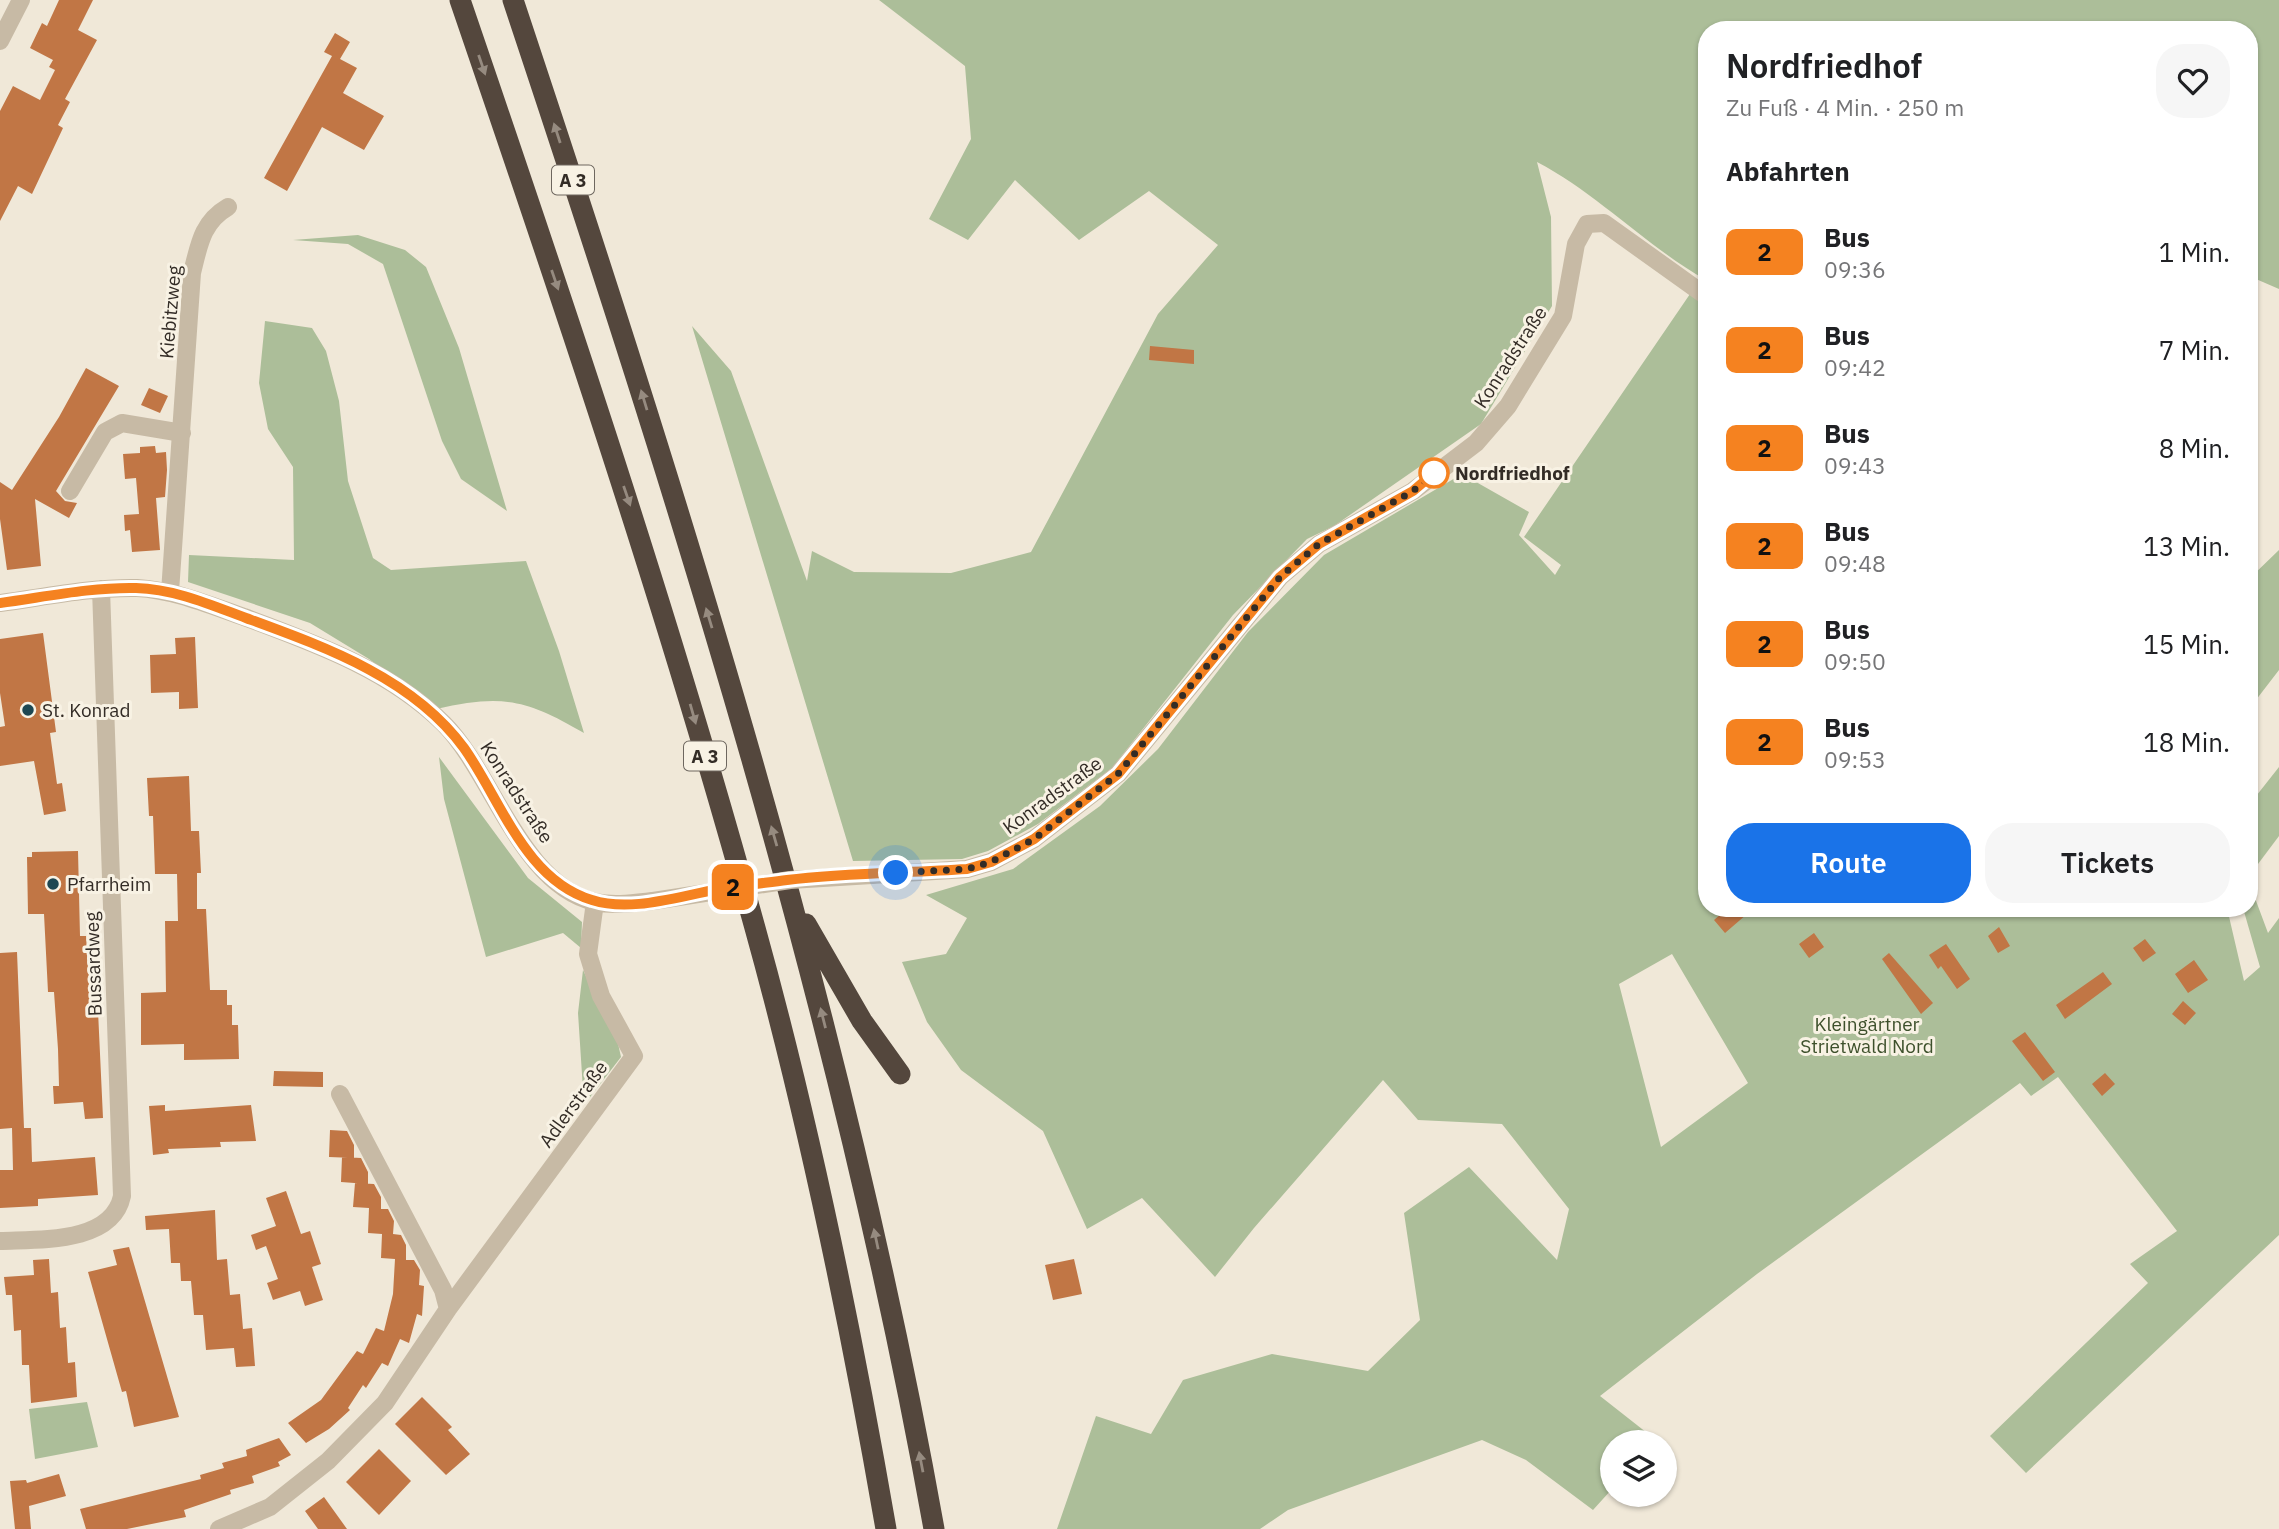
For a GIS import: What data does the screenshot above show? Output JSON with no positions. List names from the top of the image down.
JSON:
{
  "streets": {
    "highway": ["A 3"],
    "street": [
      "Kiebitzweg",
      "Konradstraße",
      "Bussardweg",
      "Adlerstraße"
    ]
  },
  "crossings": [
    ["Kiebitzweg", "Konradstraße"],
    ["Konradstraße", "Bussardweg"],
    ["Konradstraße", "Adlerstraße"]
  ],
  "parks": ["Kleingärtner Strietwald Nord"],
  "places": ["Nordfriedhof", "St. Konrad", "Pfarrheim"],
  "lines": ["bus line 2"],
  "page": {
    "on_map": "2",
    "heading": [
      ["Nordfriedhof", "Zu Fuß · 4 Min. · 250 m"],
      "Abfahrten"
    ],
    "list": [
      {
        "mark": "2",
        "name": "Bus",
        "note": "09:36",
        "value": "1 Min."
      },
      {
        "mark": "2",
        "name": "Bus",
        "note": "09:42",
        "value": "7 Min."
      },
      {
        "mark": "2",
        "name": "Bus",
        "note": "09:43",
        "value": "8 Min."
      },
      {
        "mark": "2",
        "name": "Bus",
        "note": "09:48",
        "value": "13 Min."
      },
      {
        "mark": "2",
        "name": "Bus",
        "note": "09:50",
        "value": "15 Min."
      },
      {
        "mark": "2",
        "name": "Bus",
        "note": "09:53",
        "value": "18 Min."
      }
    ],
    "buttons": ["Route", "Tickets"]
  }
}
